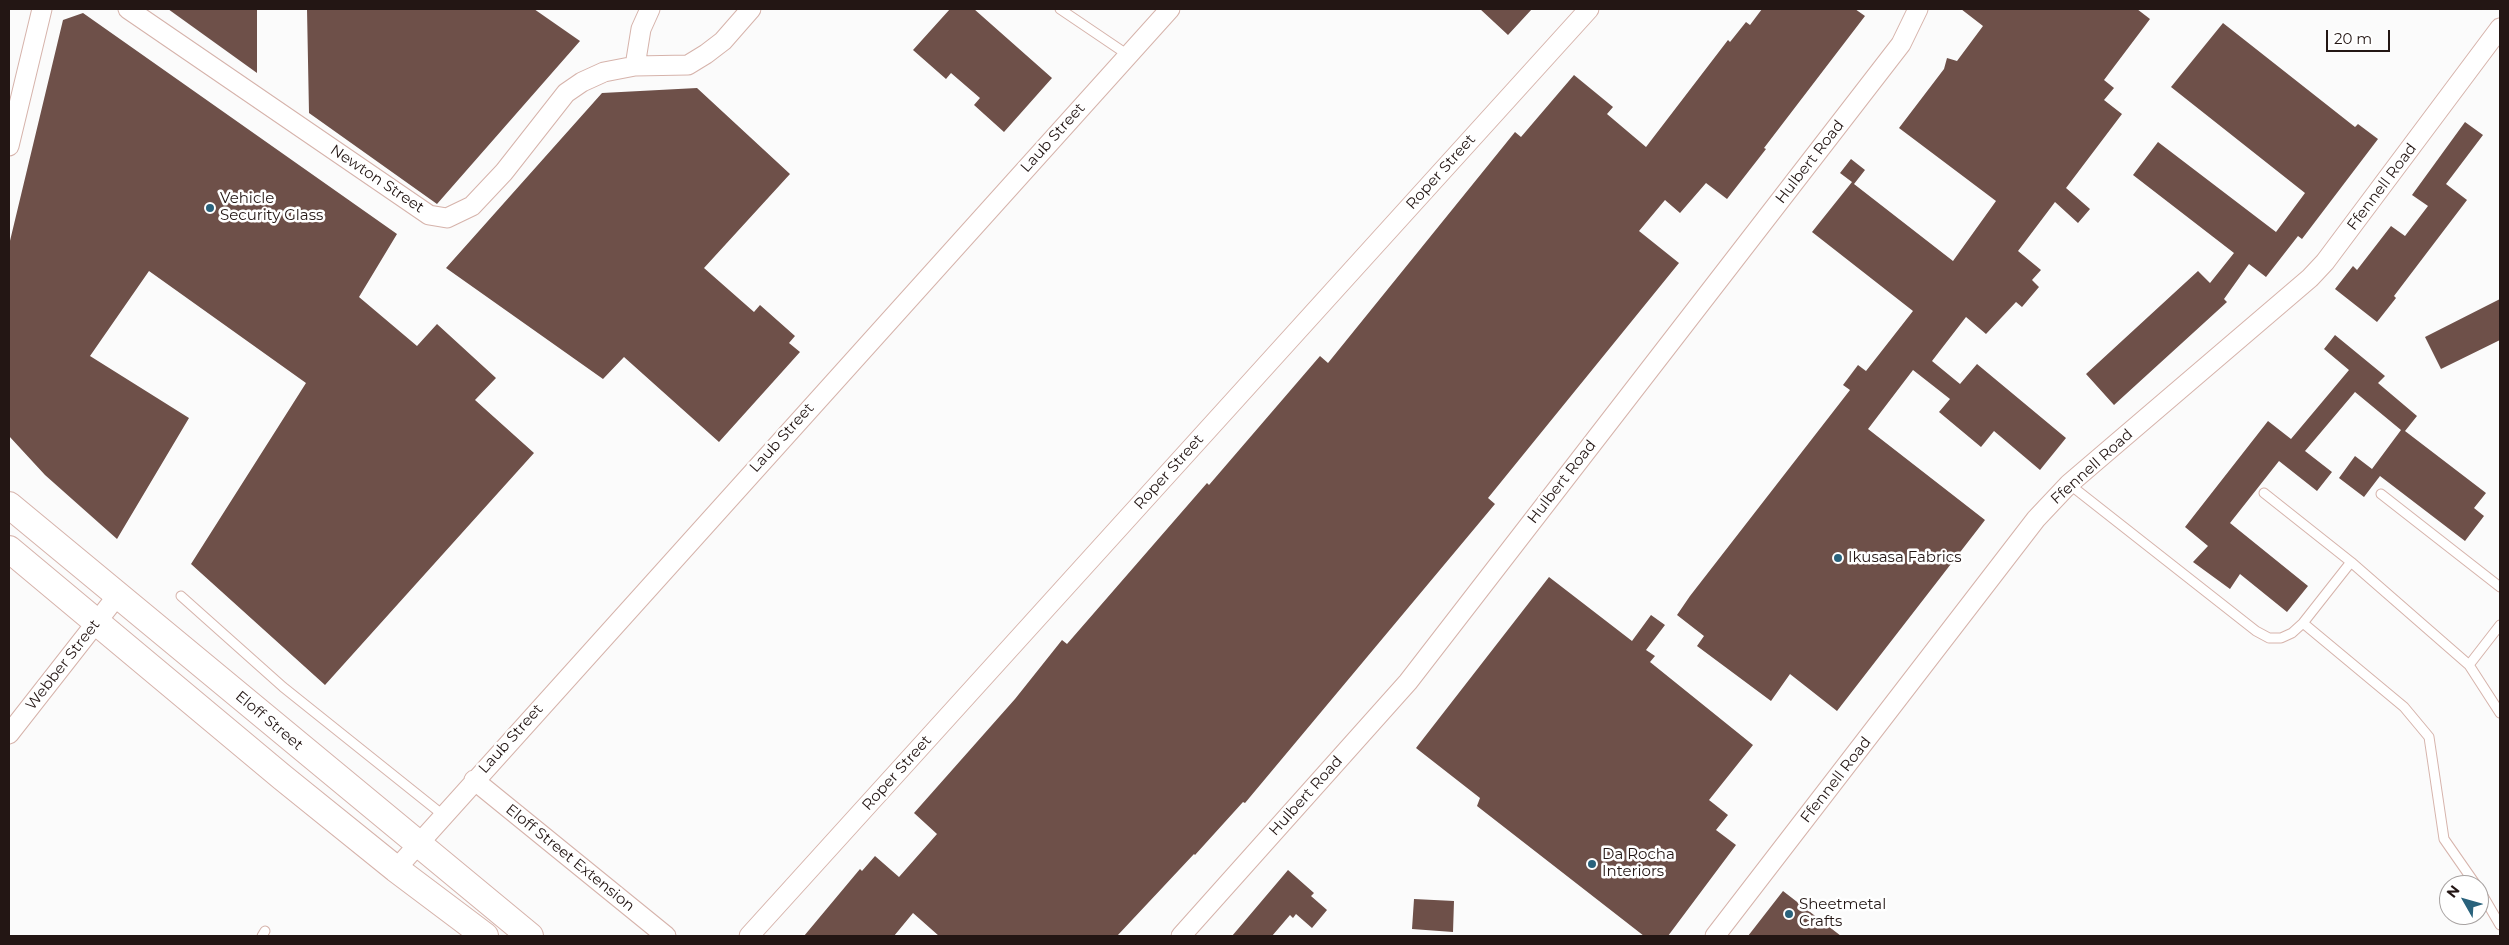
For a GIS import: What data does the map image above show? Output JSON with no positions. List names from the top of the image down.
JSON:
{
  "streets": {
    "street": [
      "Laub Street",
      "Hulbert Road",
      "Roper Street",
      "Newton Street",
      "Ffennell Road",
      "Webber Street",
      "Eloff Street",
      "Eloff Street Extension"
    ]
  },
  "crossings": [
    ["Laub Street", "Eloff Street"],
    ["Laub Street", "Eloff Street Extension"],
    ["Webber Street", "Eloff Street"]
  ],
  "places": [
    "Vehicle Security Glass",
    "Ikusasa Fabrics",
    "Da Rocha Interiors",
    "Sheetmetal Crafts"
  ],
  "scale_bar": "20 m",
  "north": "top left"
}
